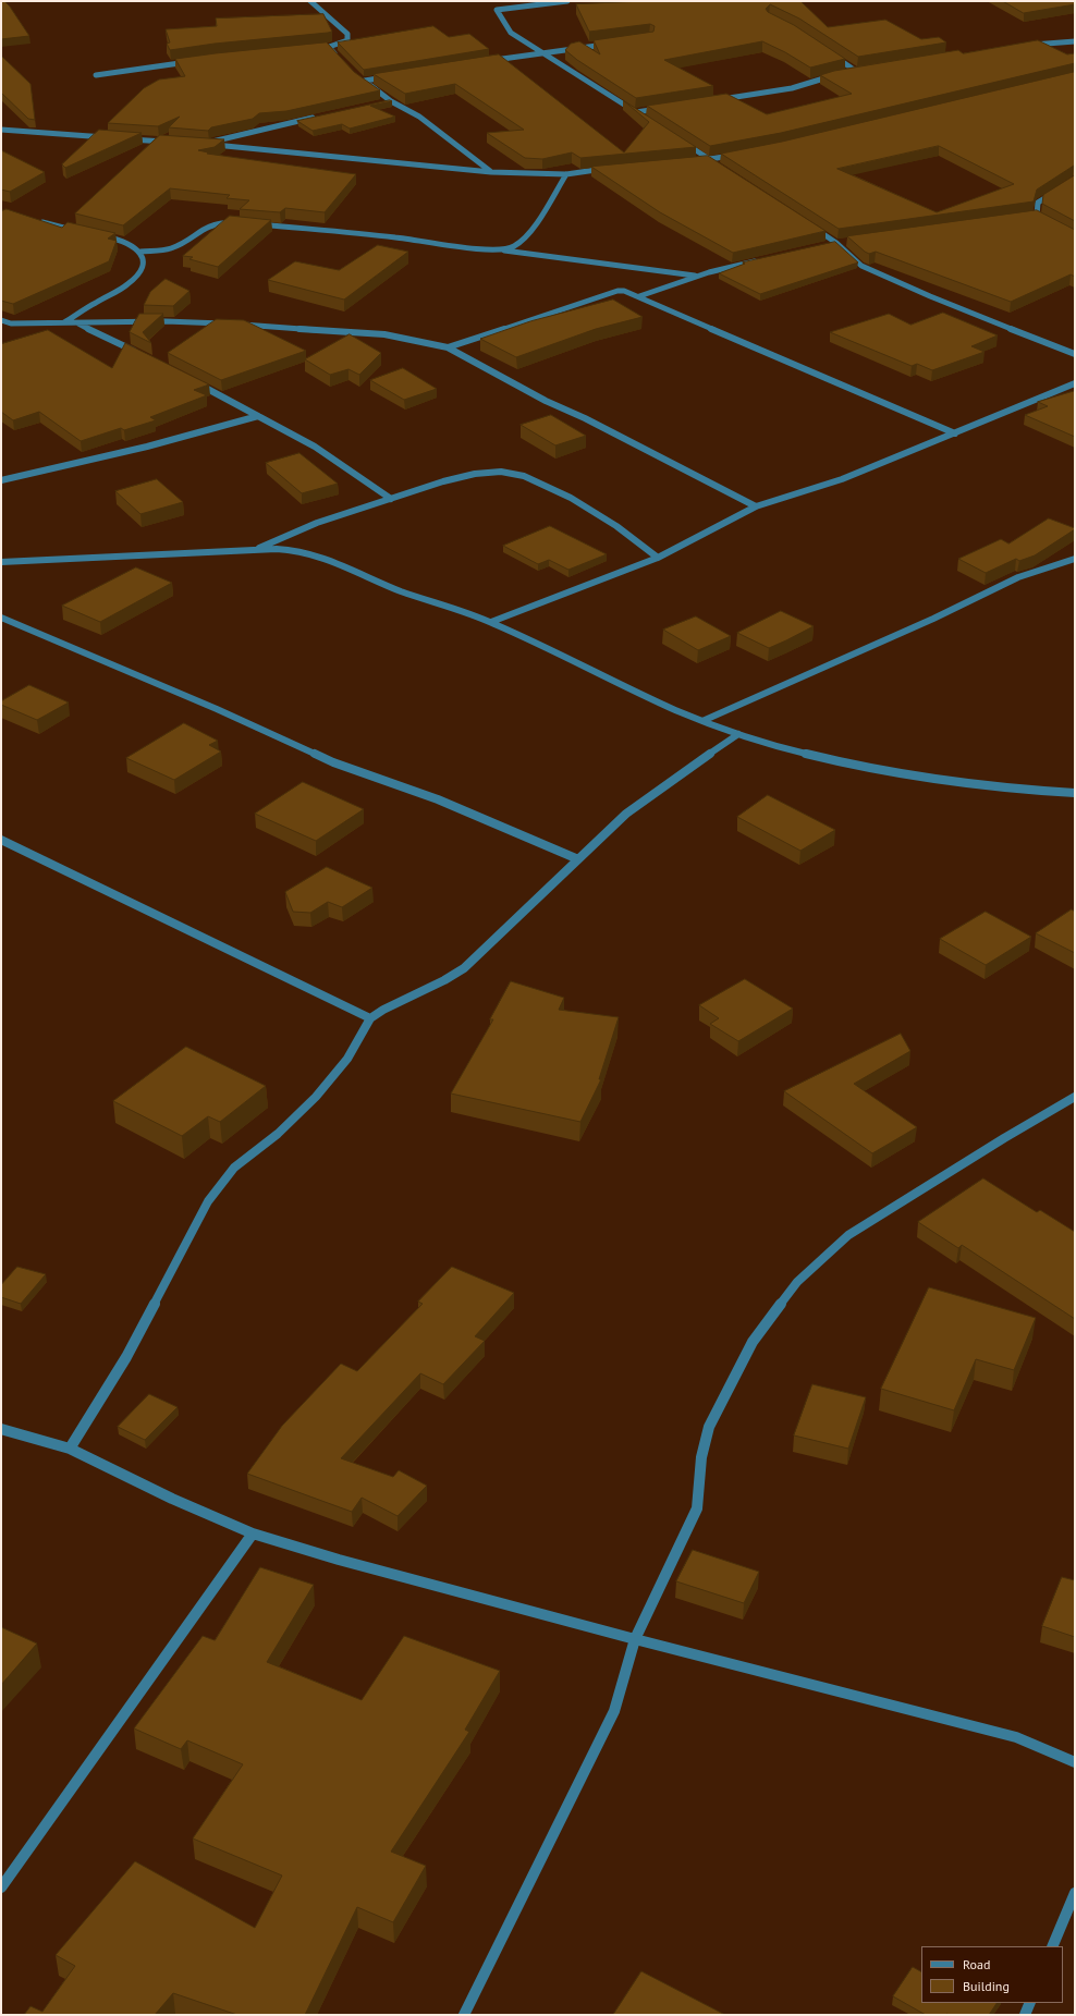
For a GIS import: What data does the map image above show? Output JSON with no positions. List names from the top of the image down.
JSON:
{
  "legend": ["Road", "Building"]
}
